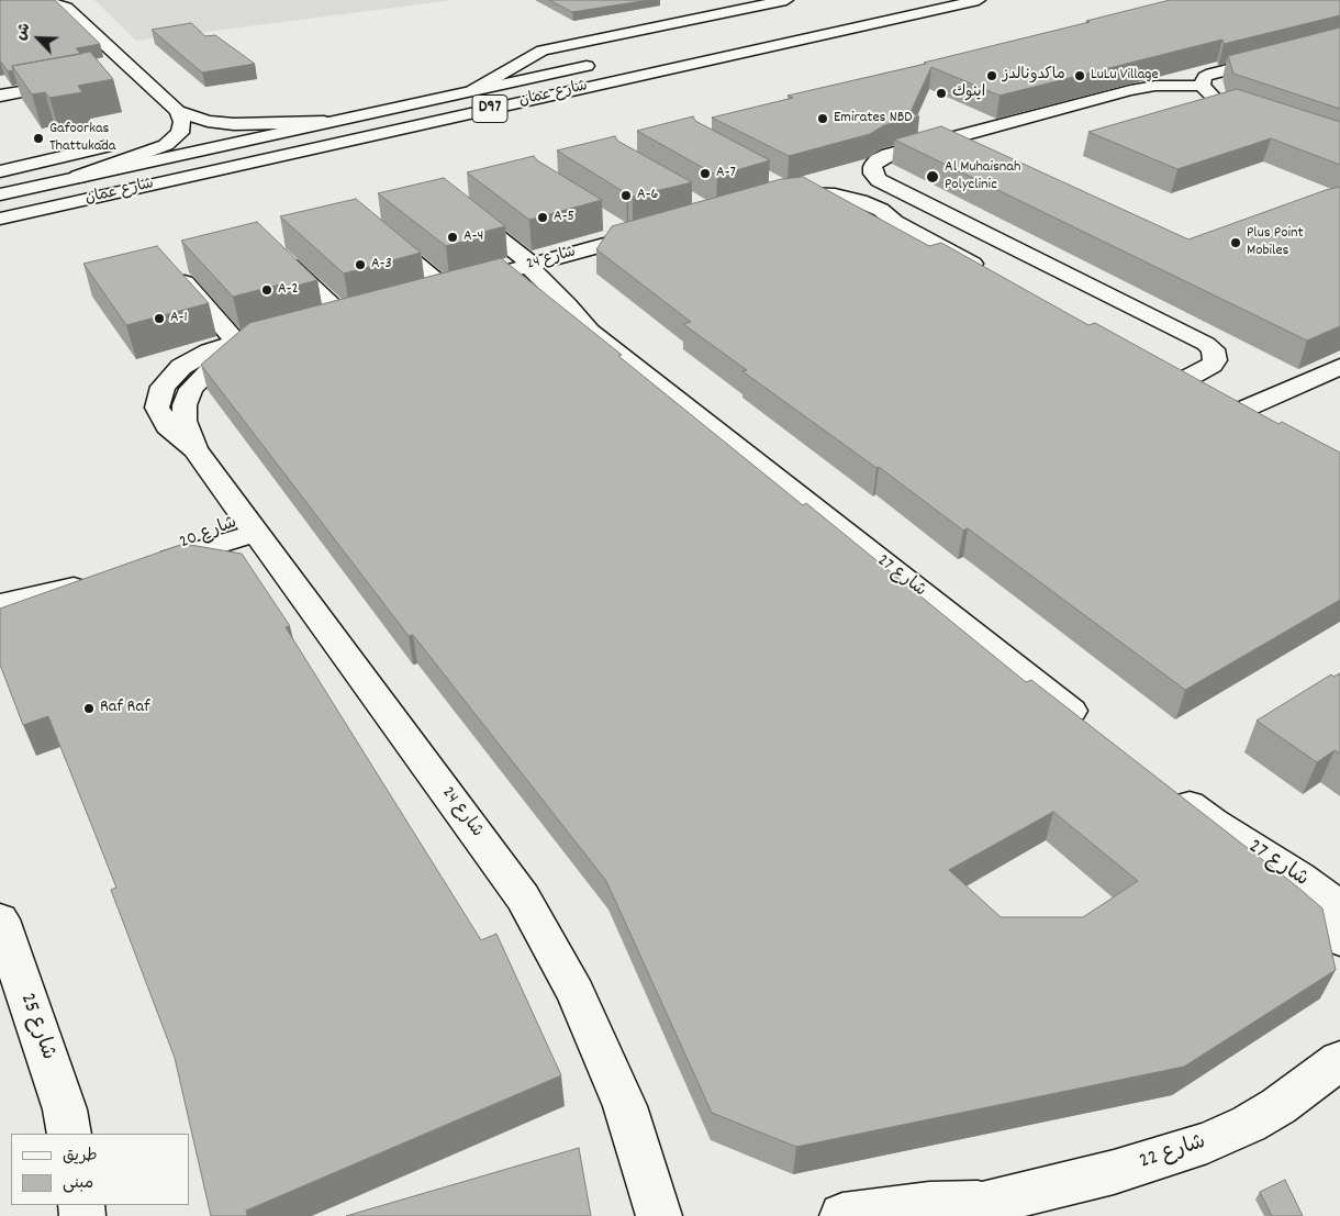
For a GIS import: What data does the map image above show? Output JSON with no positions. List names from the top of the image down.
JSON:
{
  "streets": {
    "street": [
      "شارع عمان",
      "D97",
      "شارع 24",
      "شارع 20",
      "شارع 27",
      "شارع 25",
      "شارع 22"
    ]
  },
  "crossings": [
    ["شارع 24", "شارع 20"],
    ["شارع 24", "شارع 27"]
  ],
  "places": [
    "ماكدونالدز",
    "LuLu Village",
    "اينوك",
    "Emirates NBD",
    "Gafoorkas Thattukada",
    "A-7",
    "Al Muhaisnah Polyclinic",
    "A-6",
    "A-5",
    "A-4",
    "Plus Point Mobiles",
    "A-3",
    "A-2",
    "A-1",
    "Raf Raf"
  ],
  "legend": ["طريق", "مبنى"],
  "north": "top left"
}
